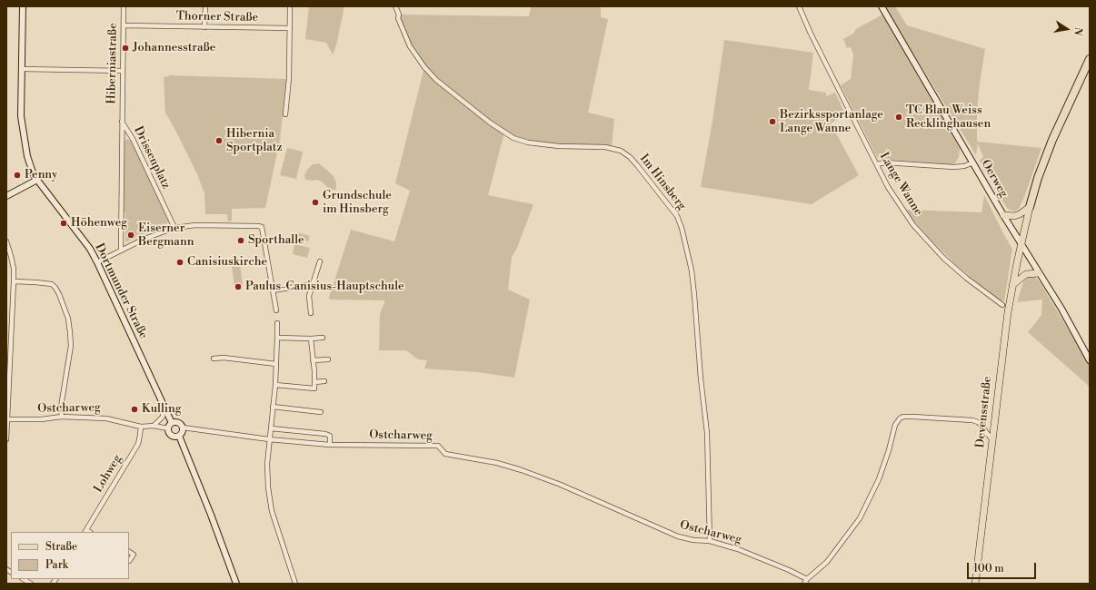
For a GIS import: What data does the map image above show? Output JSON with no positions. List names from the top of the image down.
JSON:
{
  "streets": {
    "main road": ["Oerweg", "Dortmunder Straße", "Devensstraße"],
    "street": [
      "Thorner Straße",
      "Hiberniastraße",
      "Drissenplatz",
      "Im Hinsberg",
      "Lange Wanne",
      "Ostcharweg",
      "Lohweg"
    ]
  },
  "crossings": [
    ["Thorner Straße", "Hiberniastraße"],
    ["Hiberniastraße", "Drissenplatz"],
    ["Oerweg", "Devensstraße"],
    ["Im Hinsberg", "Ostcharweg"],
    ["Dortmunder Straße", "Ostcharweg"],
    ["Ostcharweg", "Lohweg"]
  ],
  "places": [
    "Johannesstraße",
    "TC Blau Weiss Recklinghausen",
    "Bezirkssportanlage Lange Wanne",
    "Hibernia Sportplatz",
    "Penny",
    "Grundschule im Hinsberg",
    "Höhenweg",
    "Eiserner Bergmann",
    "Sporthalle",
    "Canisiuskirche",
    "Paulus-Canisius-Hauptschule",
    "Kulling"
  ],
  "legend": ["Straße", "Park"],
  "scale_bar": "100 m",
  "north": "right"
}
